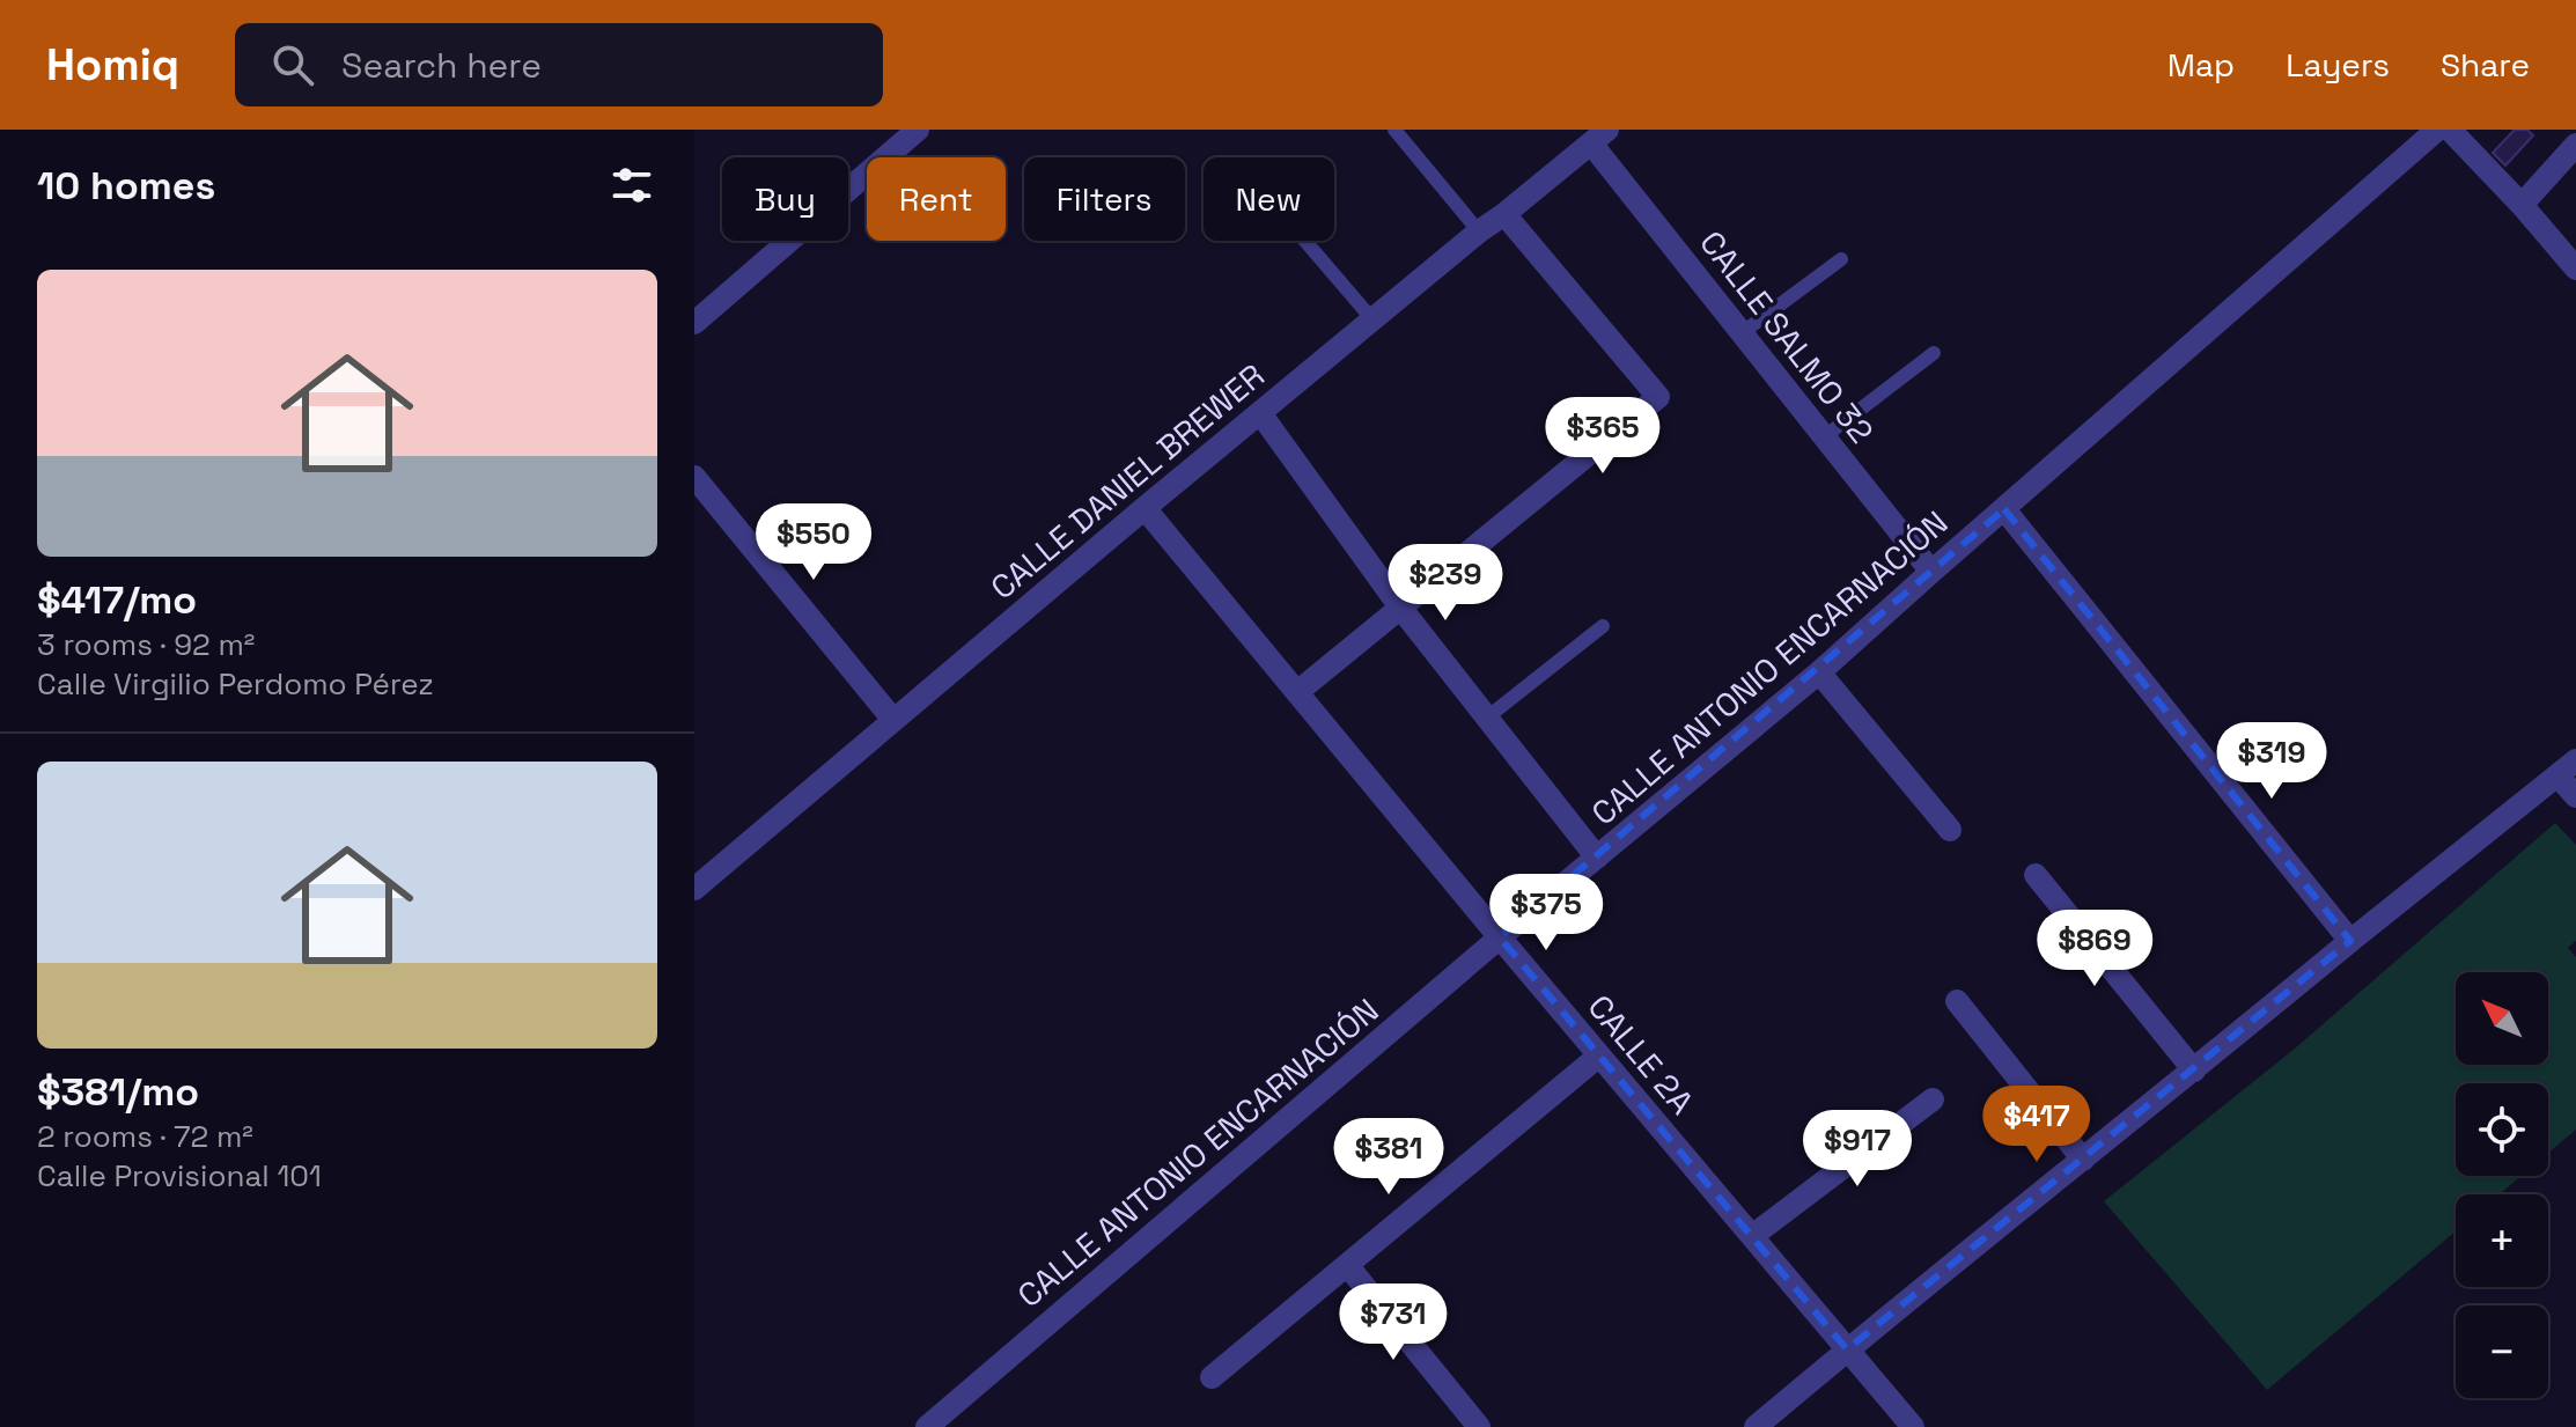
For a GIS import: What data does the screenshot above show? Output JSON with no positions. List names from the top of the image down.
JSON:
{
  "streets": {
    "street": [
      "CALLE SALMO 32",
      "CALLE DANIEL BREWER",
      "CALLE ANTONIO ENCARNACIÓN",
      "CALLE 2A"
    ]
  },
  "crossings": [
    ["CALLE SALMO 32", "CALLE DANIEL BREWER"],
    ["CALLE SALMO 32", "CALLE ANTONIO ENCARNACIÓN"],
    ["CALLE DANIEL BREWER", "CALLE 2A"],
    ["CALLE ANTONIO ENCARNACIÓN", "CALLE 2A"]
  ],
  "north": "top left",
  "page": {
    "header": "Homiq",
    "search": "Search here",
    "nav": ["Map", "Layers", "Share"],
    "heading": "10 homes",
    "chip": [
      "Buy",
      "Rent",
      "Filters",
      "New"
    ],
    "list": [
      {
        "name": "$417/mo",
        "note": "3 rooms · 92 m² · Calle Virgilio Perdomo Pérez"
      },
      {
        "name": "$381/mo",
        "note": "2 rooms · 72 m² · Calle Provisional 101"
      }
    ],
    "price": [
      "$365",
      "$550",
      "$239",
      "$319",
      "$375",
      "$869",
      "$417",
      "$917",
      "$381",
      "$731"
    ],
    "map_buttons": ["+", "−"]
  }
}
